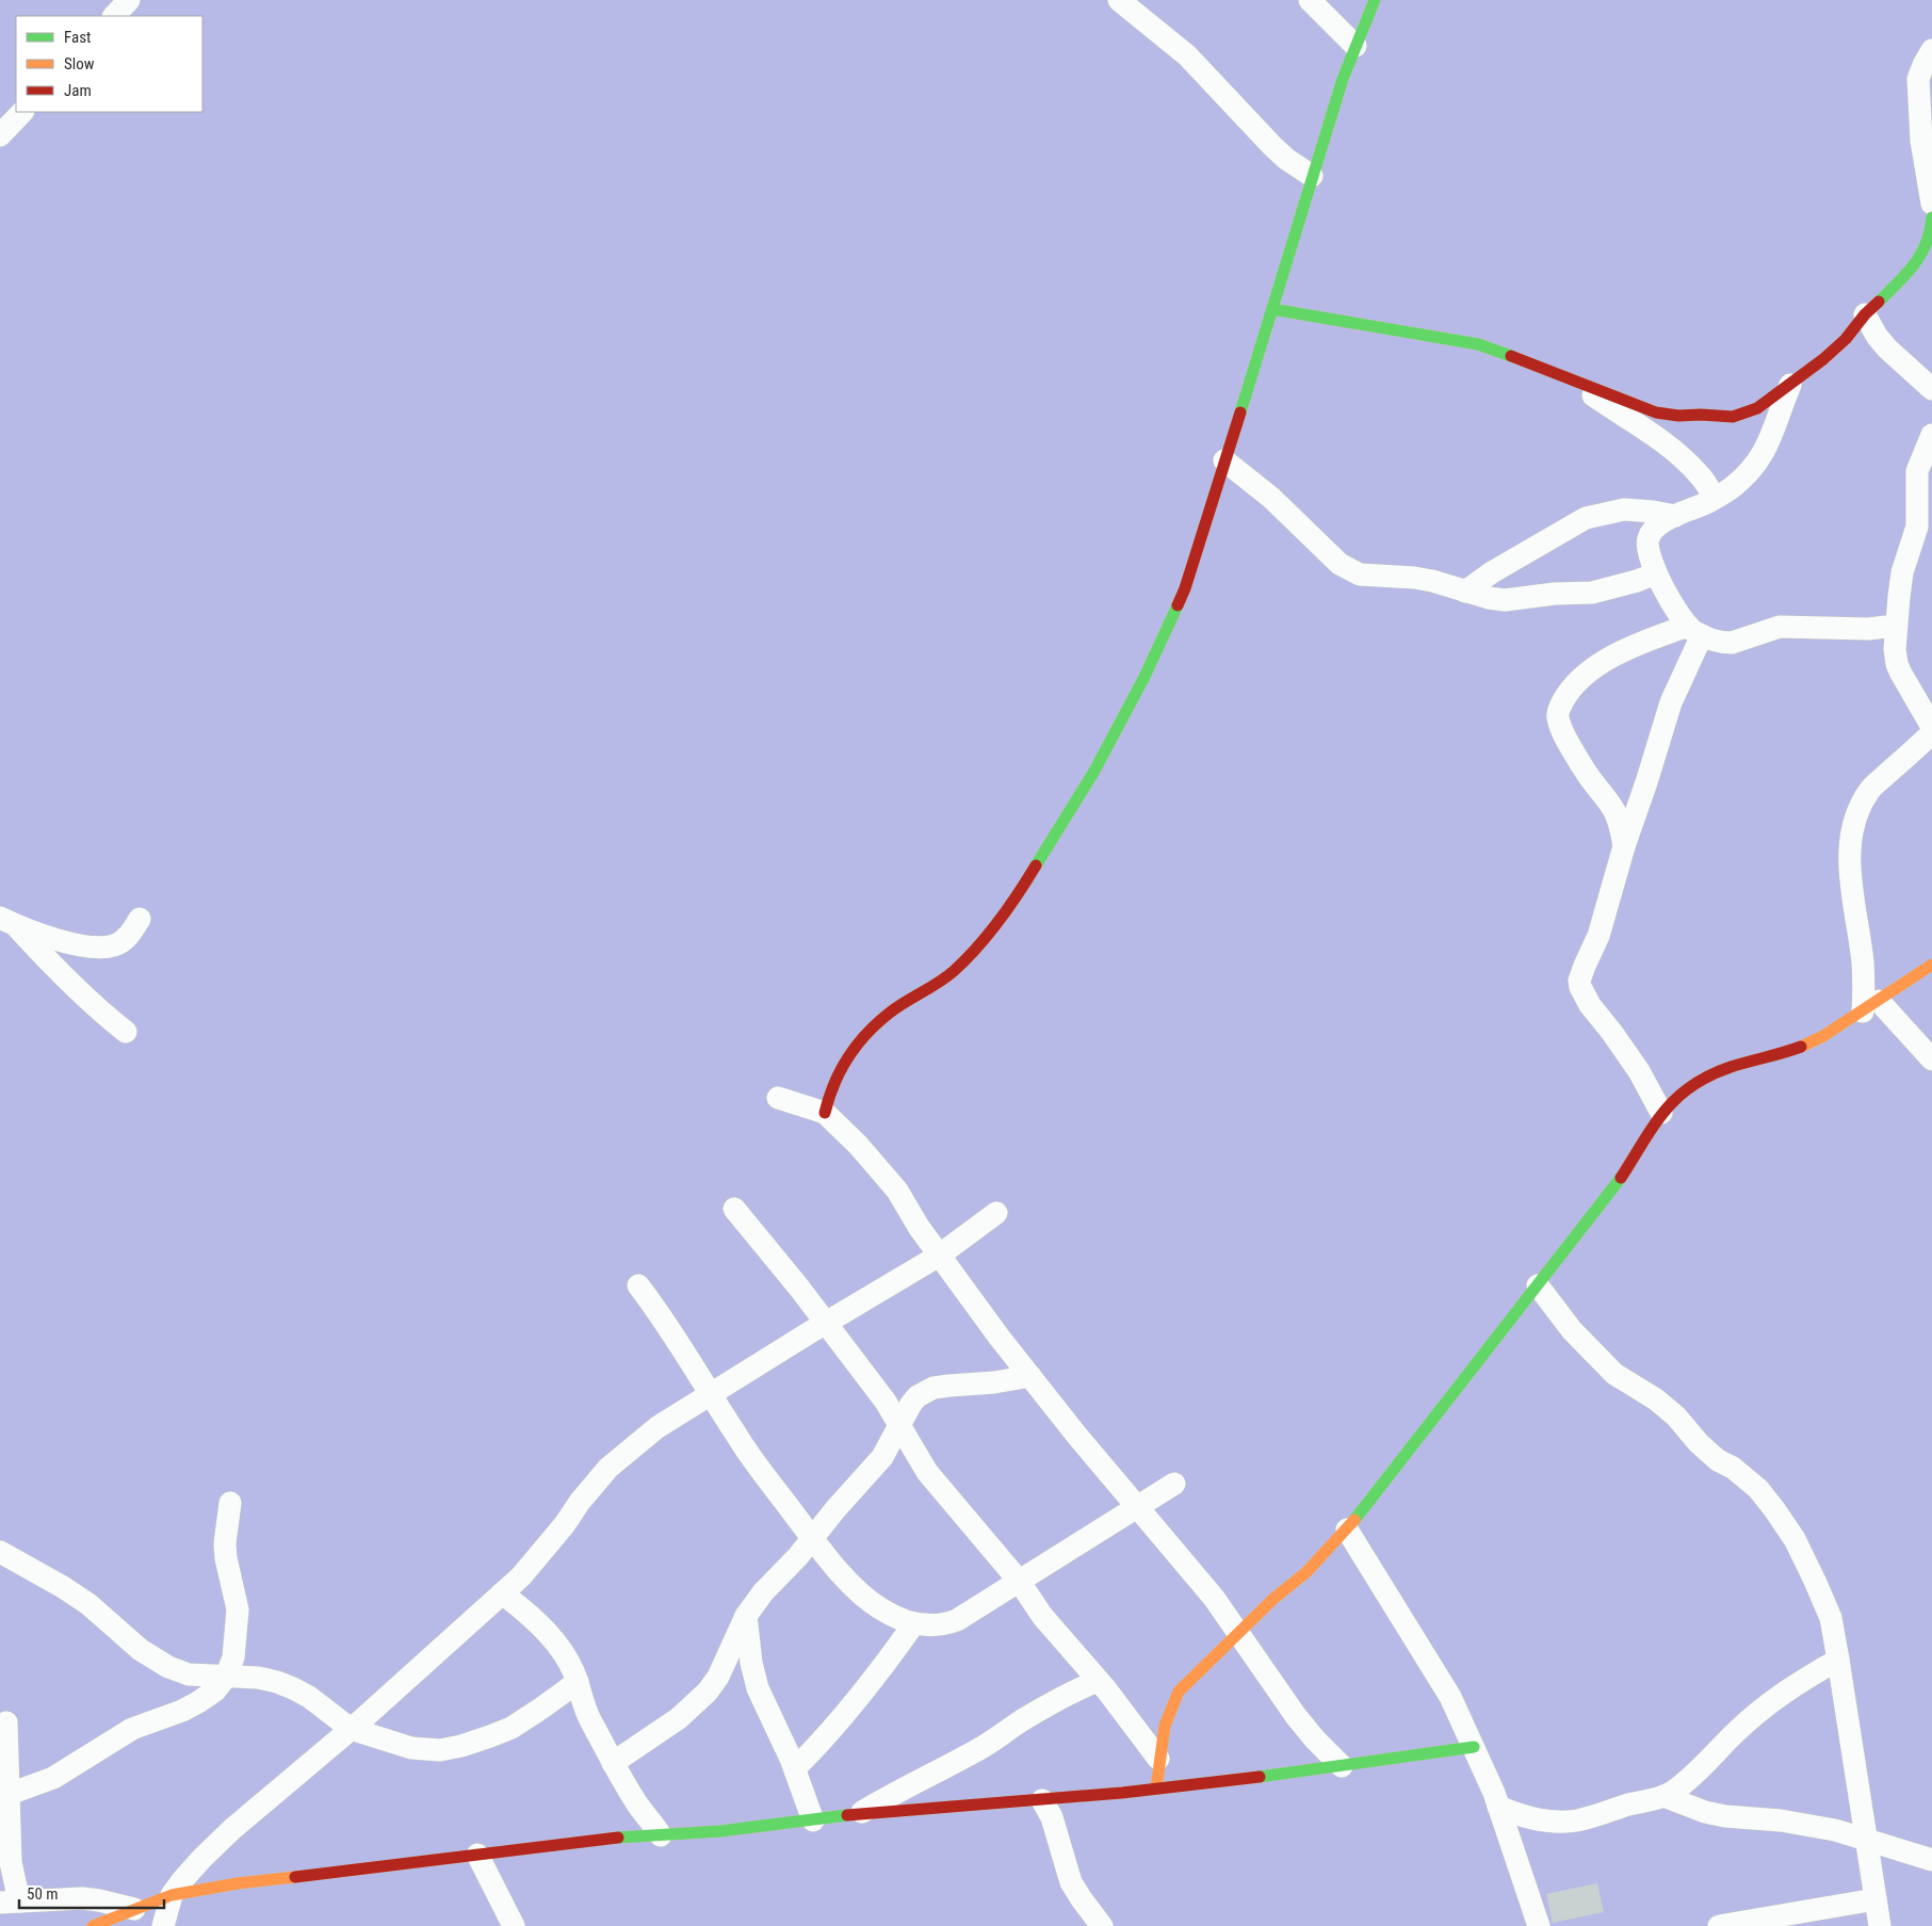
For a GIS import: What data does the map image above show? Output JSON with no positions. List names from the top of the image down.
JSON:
{
  "legend": ["Fast", "Slow", "Jam"],
  "scale_bar": "50 m"
}
